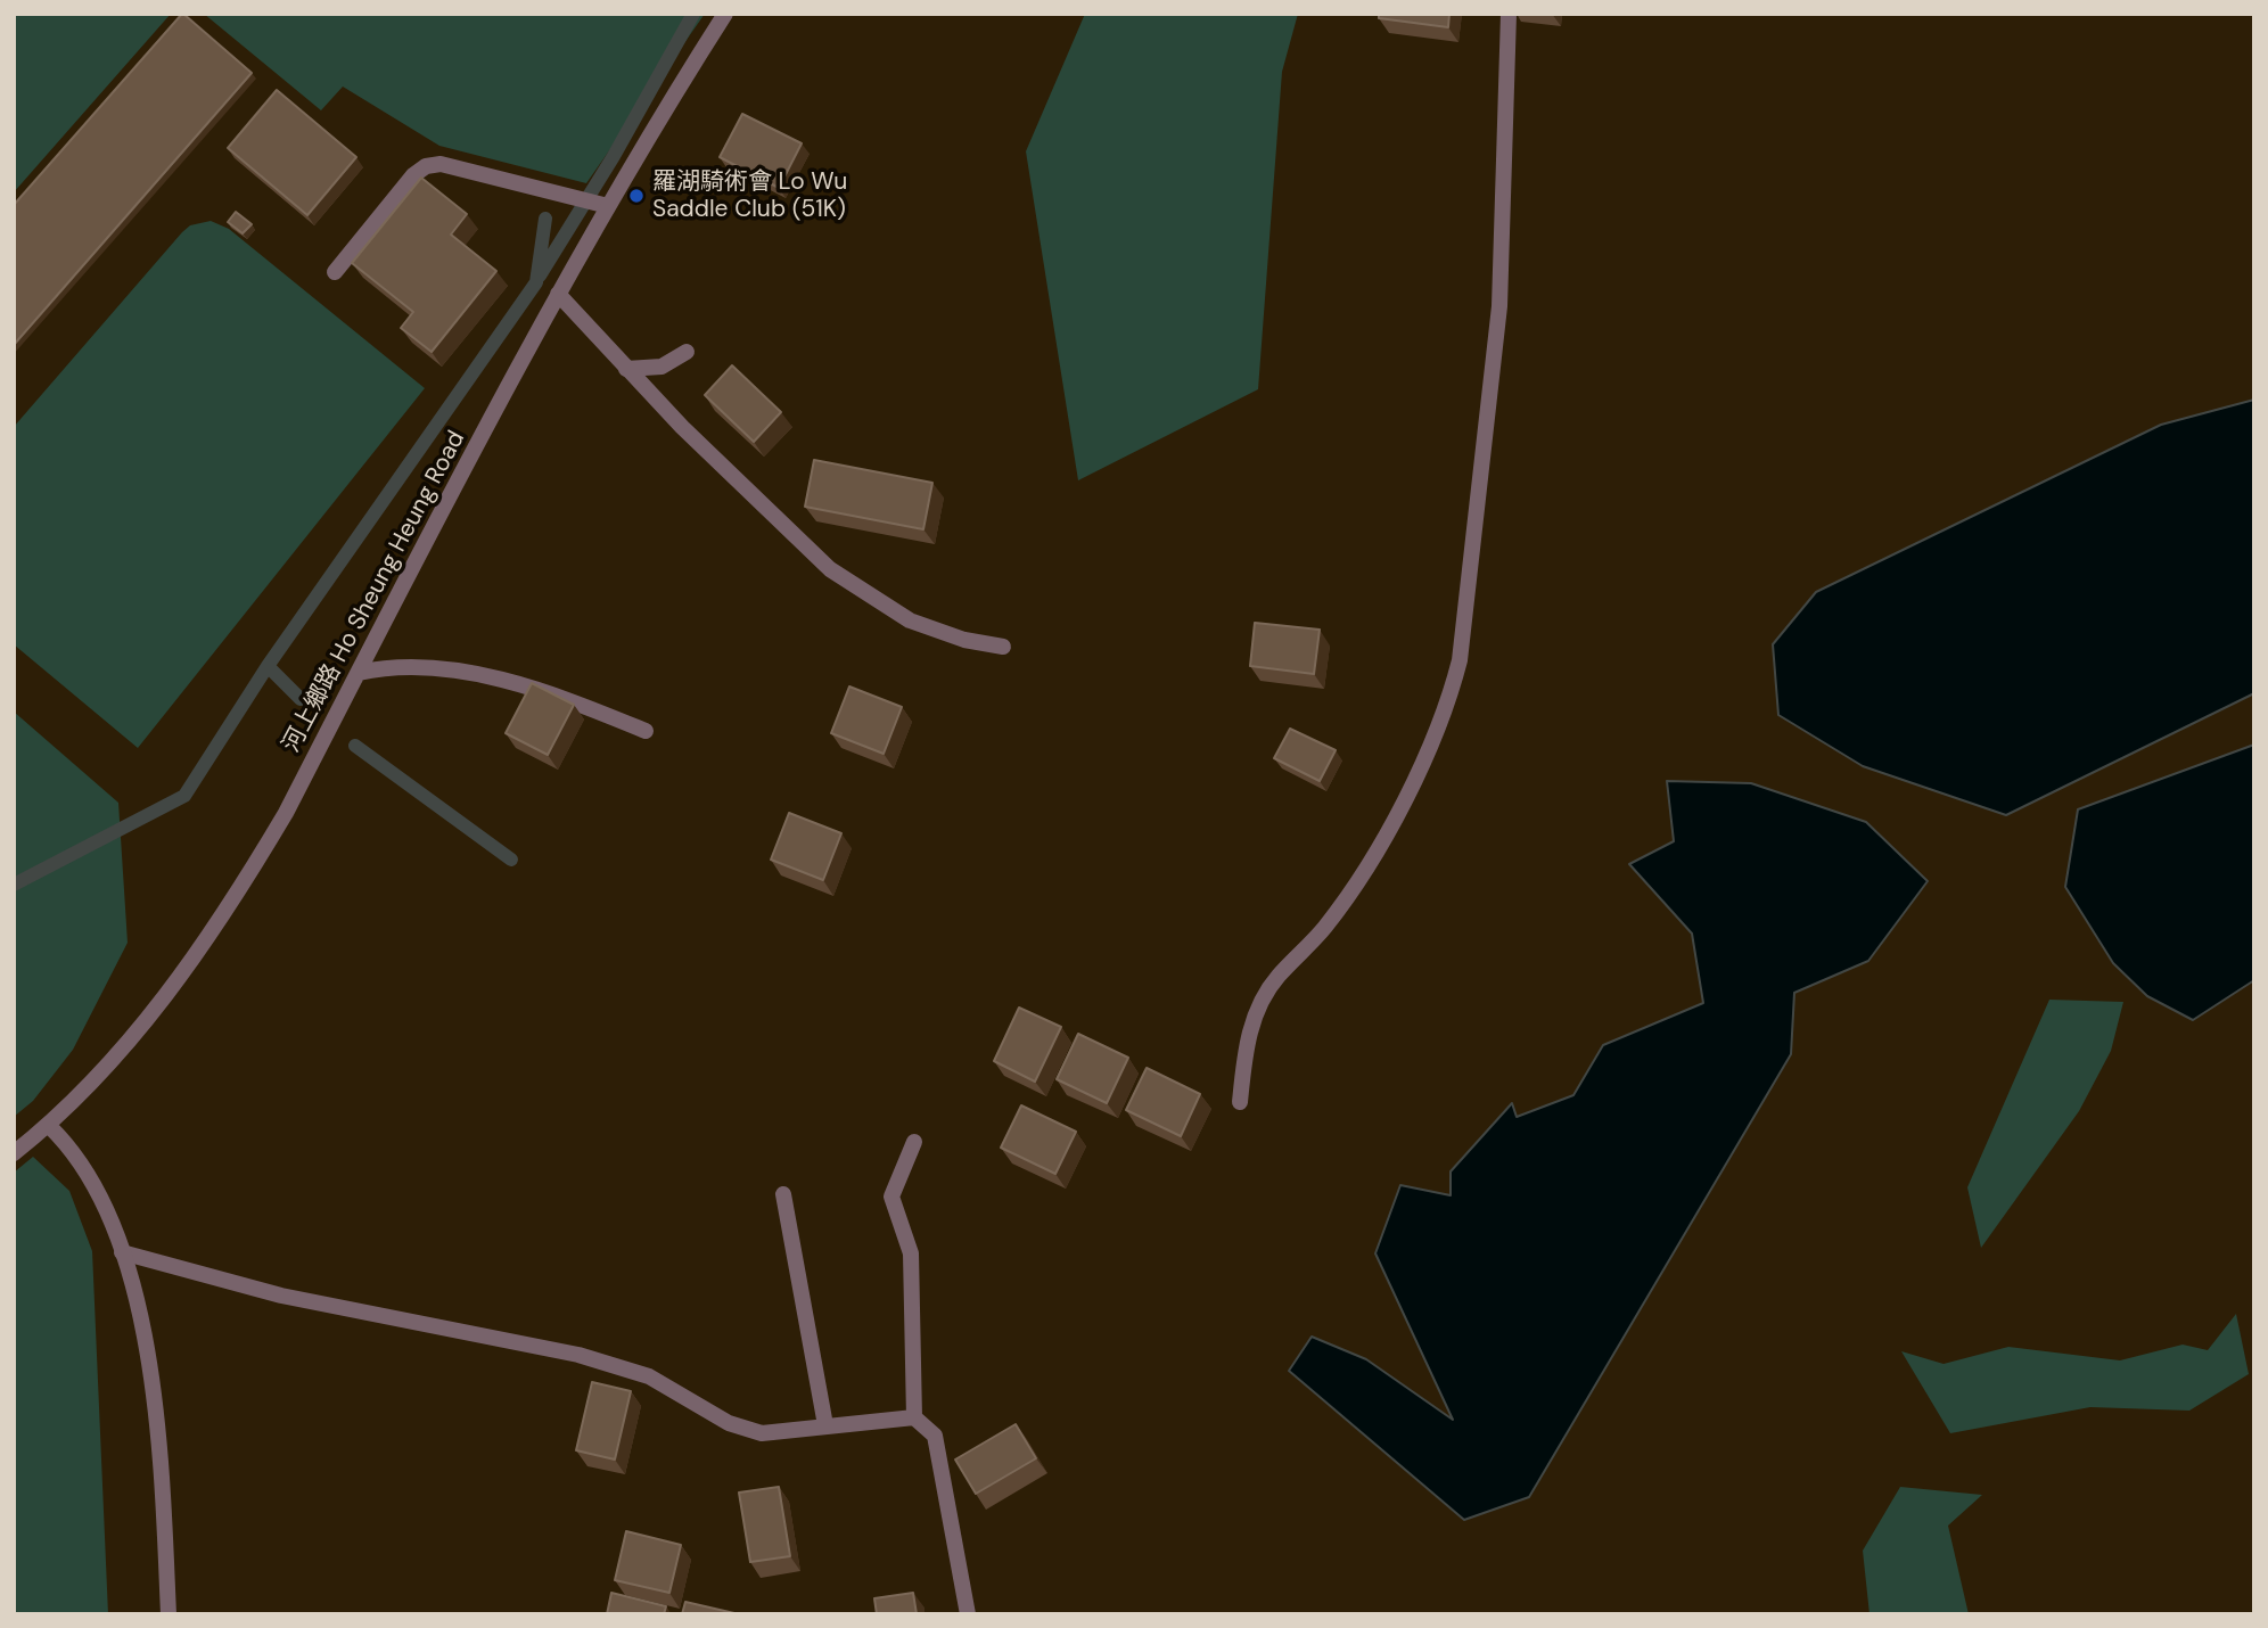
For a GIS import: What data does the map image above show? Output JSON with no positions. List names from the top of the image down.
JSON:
{
  "streets": {
    "street": ["河上鄉路 Ho Sheung Heung Road"]
  },
  "places": ["羅湖騎術會 Lo Wu Saddle Club (51K)"]
}
